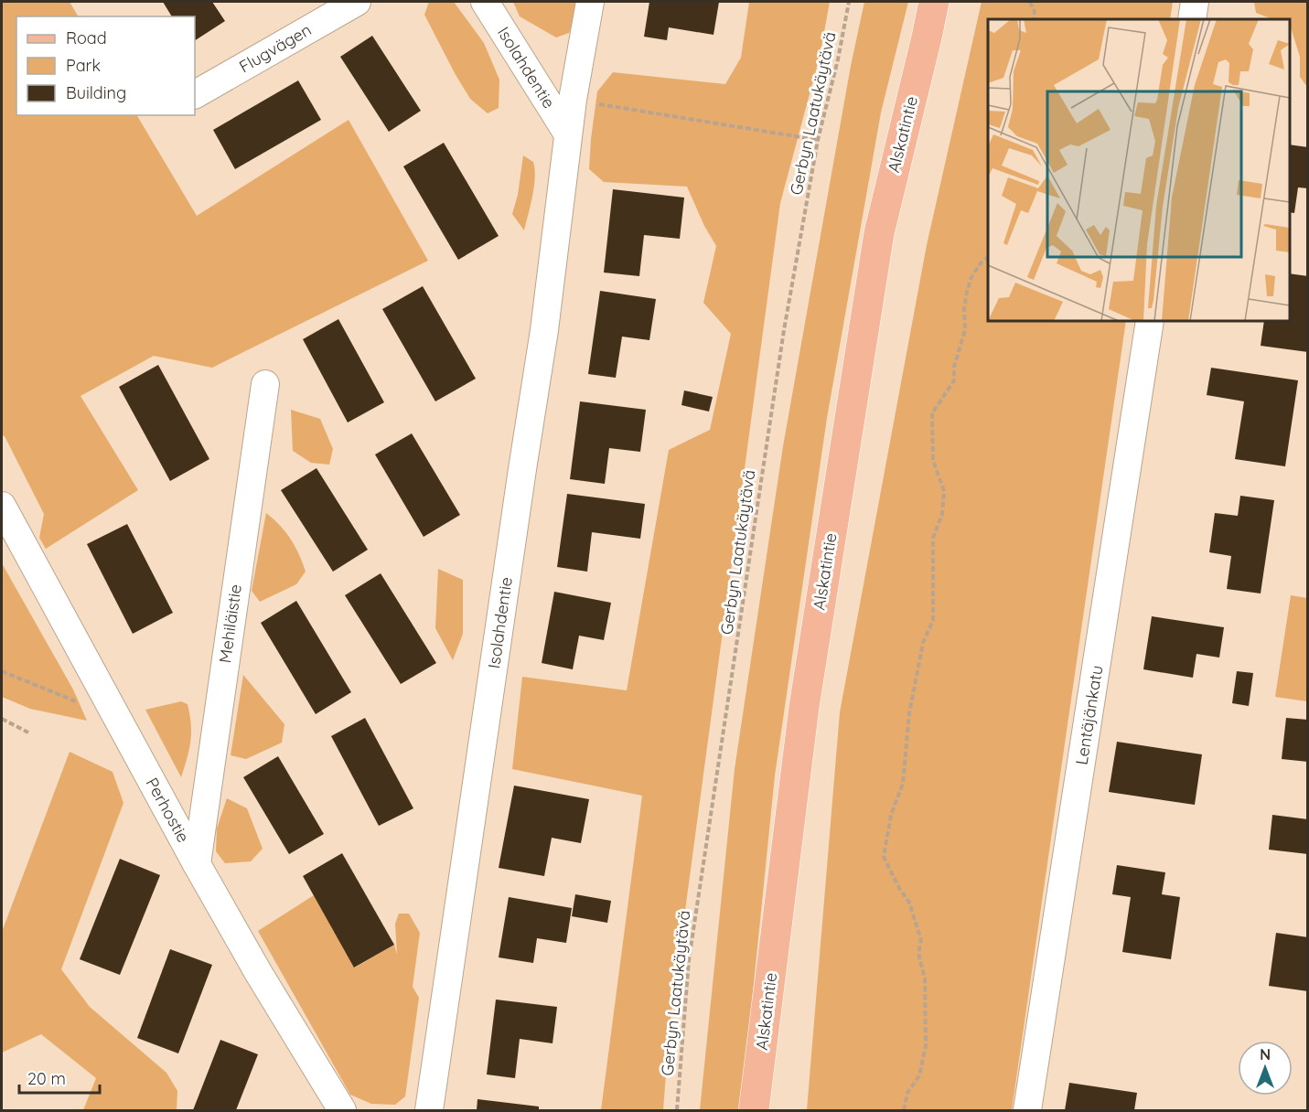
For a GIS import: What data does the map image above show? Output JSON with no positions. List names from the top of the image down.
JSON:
{
  "streets": {
    "main road": ["Alskatintie"],
    "street": [
      "Flugvägen",
      "Isolahdentie",
      "Mehiläistie",
      "Lentäjänkatu",
      "Perhostie"
    ],
    "path": ["Gerbyn Laatukäytävä"]
  },
  "crossings": [
    ["Mehiläistie", "Perhostie"]
  ],
  "legend": ["Road", "Park", "Building"],
  "scale_bar": "20 m",
  "north": "top"
}
